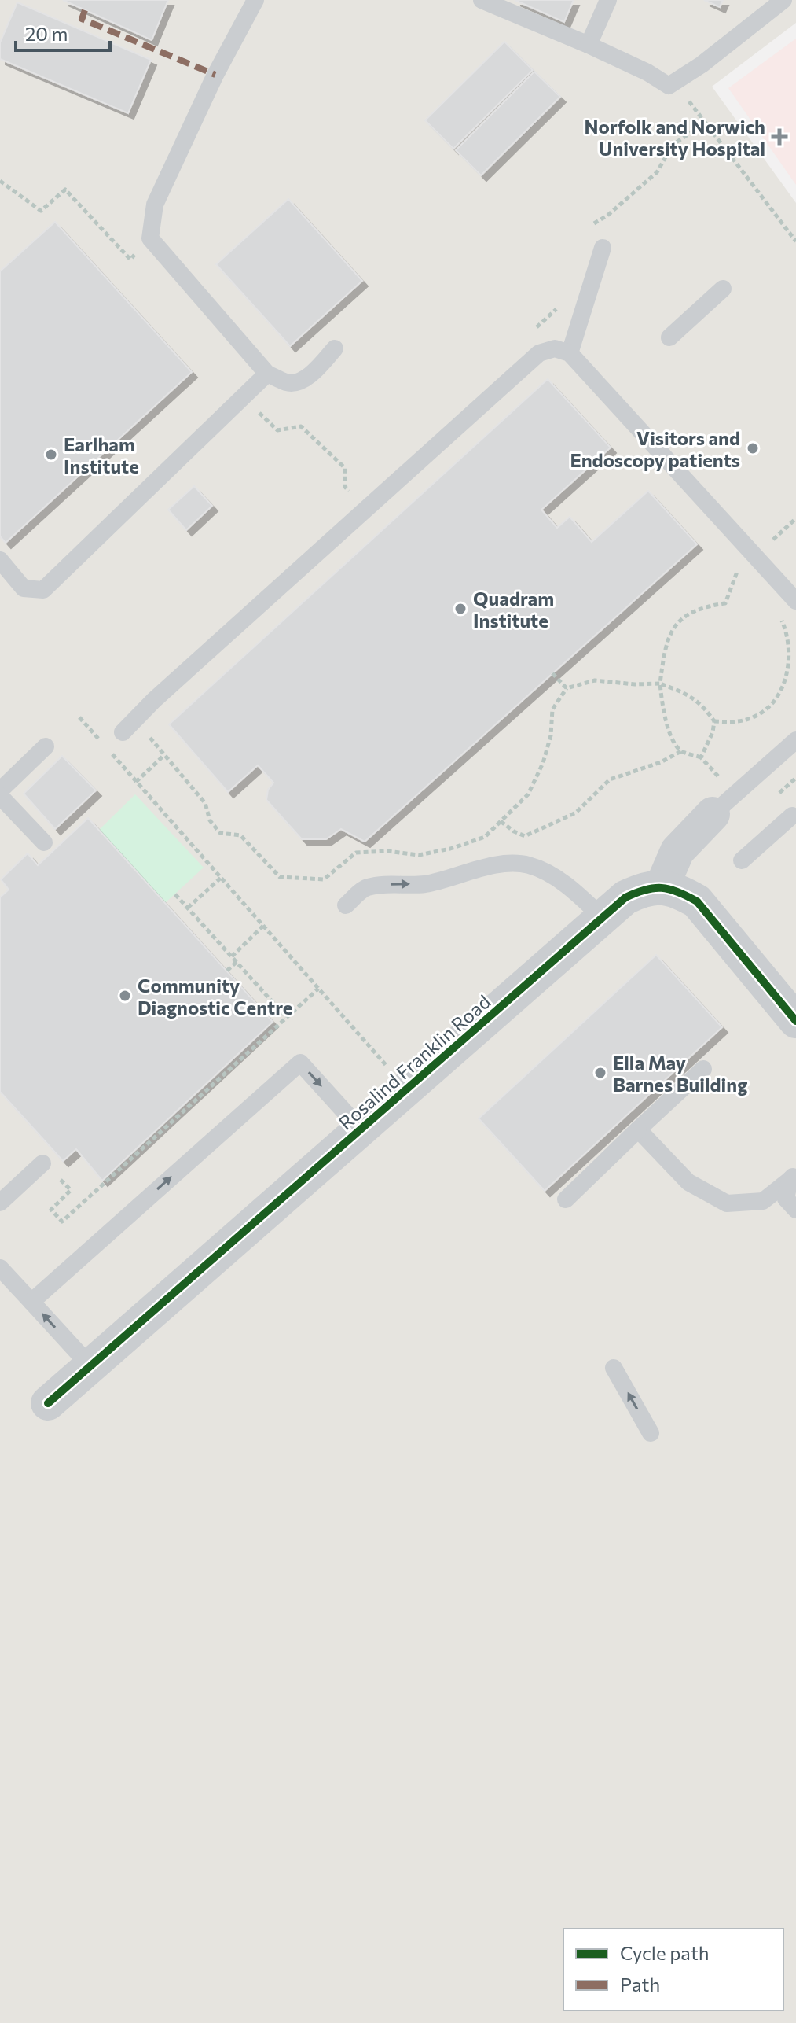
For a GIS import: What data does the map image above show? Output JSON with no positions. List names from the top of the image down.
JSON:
{
  "streets": {
    "street": ["Rosalind Franklin Road"]
  },
  "places": {
    "health": ["Norfolk and Norwich University Hospital"],
    "other": [
      "Visitors and Endoscopy patients",
      "Earlham Institute",
      "Quadram Institute",
      "Community Diagnostic Centre",
      "Ella May Barnes Building"
    ]
  },
  "legend": ["Cycle path", "Path"],
  "scale_bar": "20 m"
}
